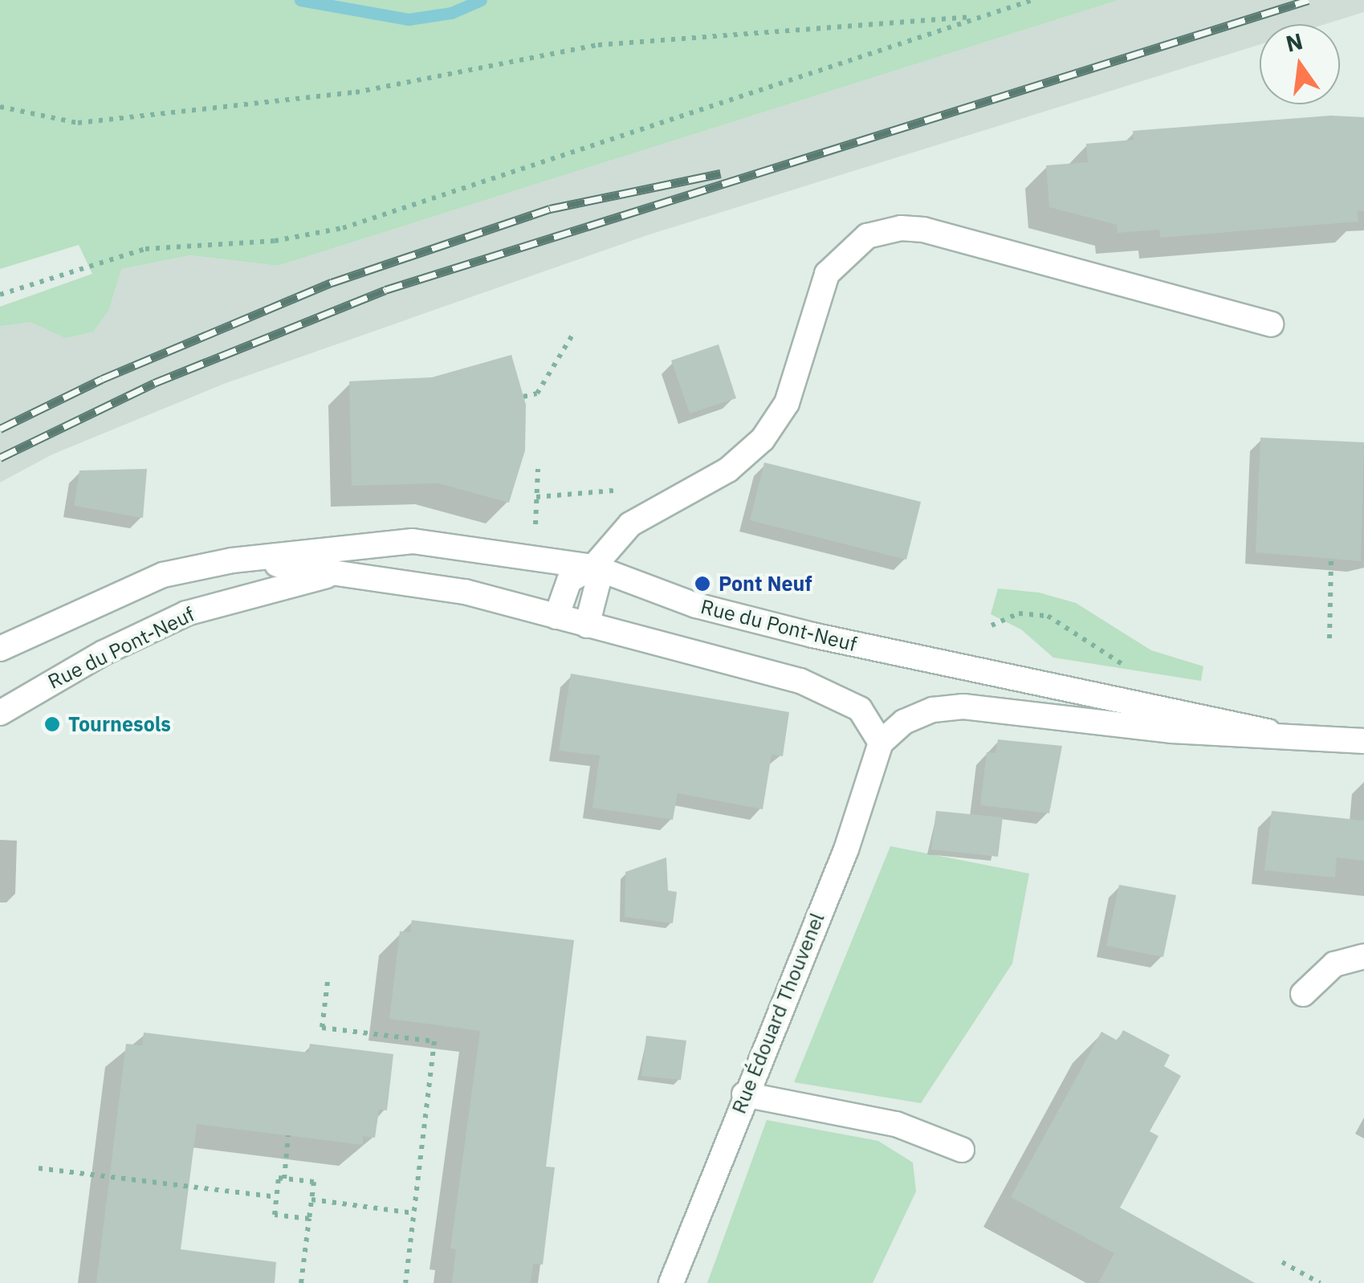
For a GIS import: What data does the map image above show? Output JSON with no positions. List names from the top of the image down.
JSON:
{
  "streets": {
    "street": ["Rue du Pont-Neuf", "Rue Édouard Thouvenel"]
  },
  "crossings": [
    ["Rue du Pont-Neuf", "Rue Édouard Thouvenel"]
  ],
  "places": ["Pont Neuf", "Tournesols"],
  "north": "top"
}
